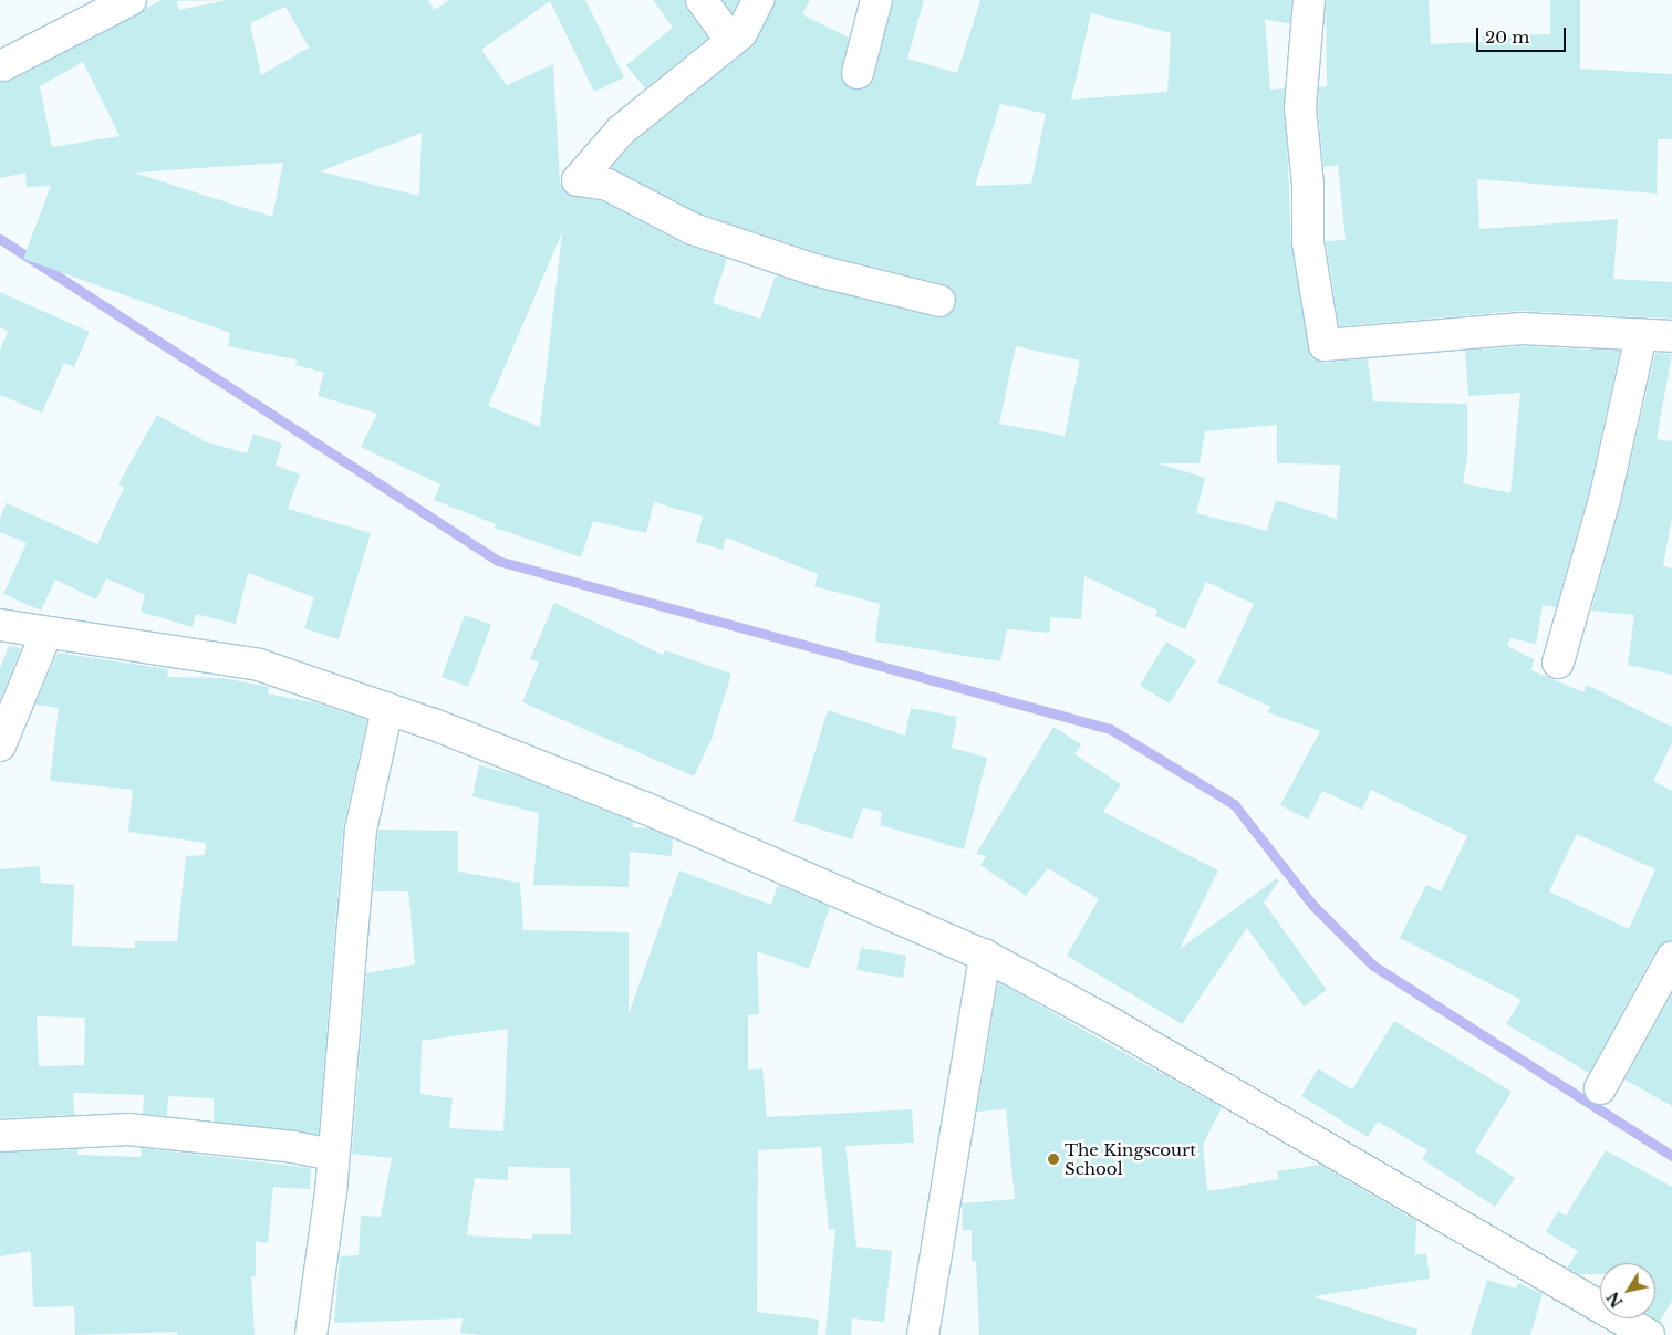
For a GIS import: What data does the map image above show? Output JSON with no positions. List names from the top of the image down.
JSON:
{
  "places": ["The Kingscourt School"],
  "scale_bar": "20 m",
  "north": "bottom left"
}
